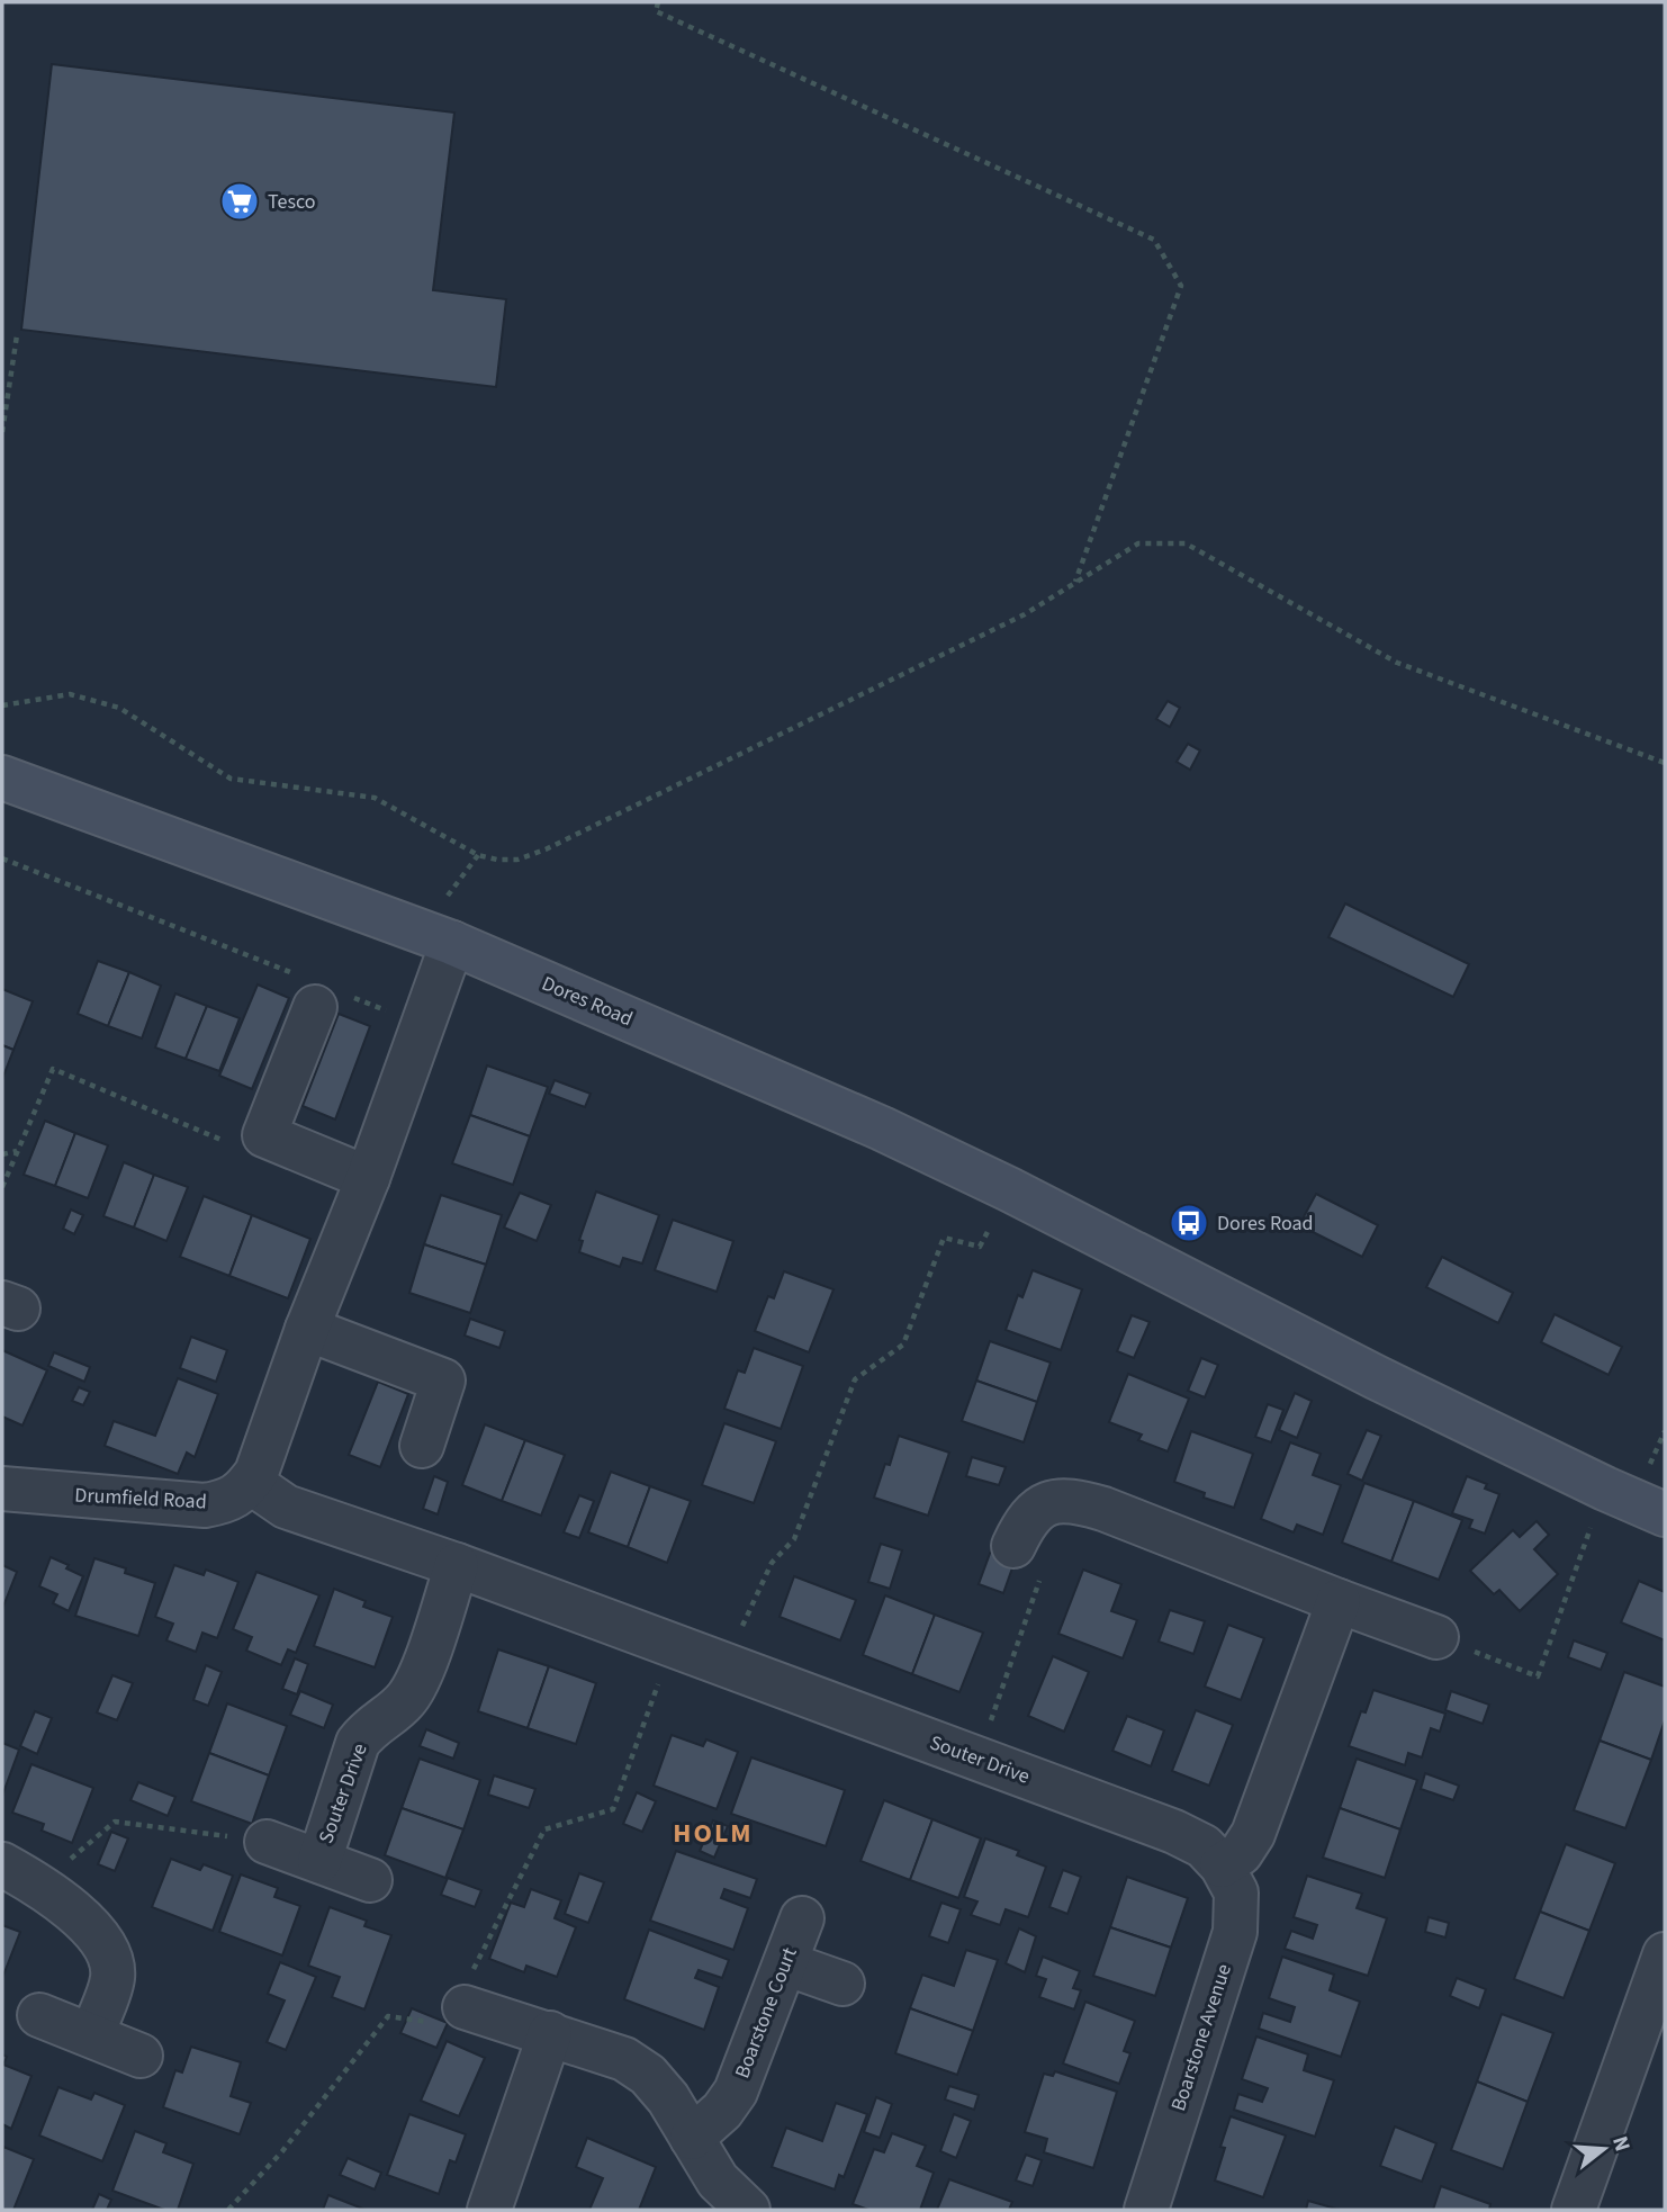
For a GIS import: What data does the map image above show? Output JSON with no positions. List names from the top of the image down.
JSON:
{
  "streets": {
    "main road": ["Dores Road"],
    "street": [
      "Drumfield Road",
      "Souter Drive",
      "Boarstone Court",
      "Boarstone Avenue"
    ]
  },
  "crossings": [
    ["Drumfield Road", "Souter Drive"],
    ["Souter Drive", "Boarstone Avenue"]
  ],
  "districts": ["HOLM"],
  "places": {
    "supermarket": ["Tesco"],
    "bus stop": ["Dores Road"]
  },
  "north": "right"
}
